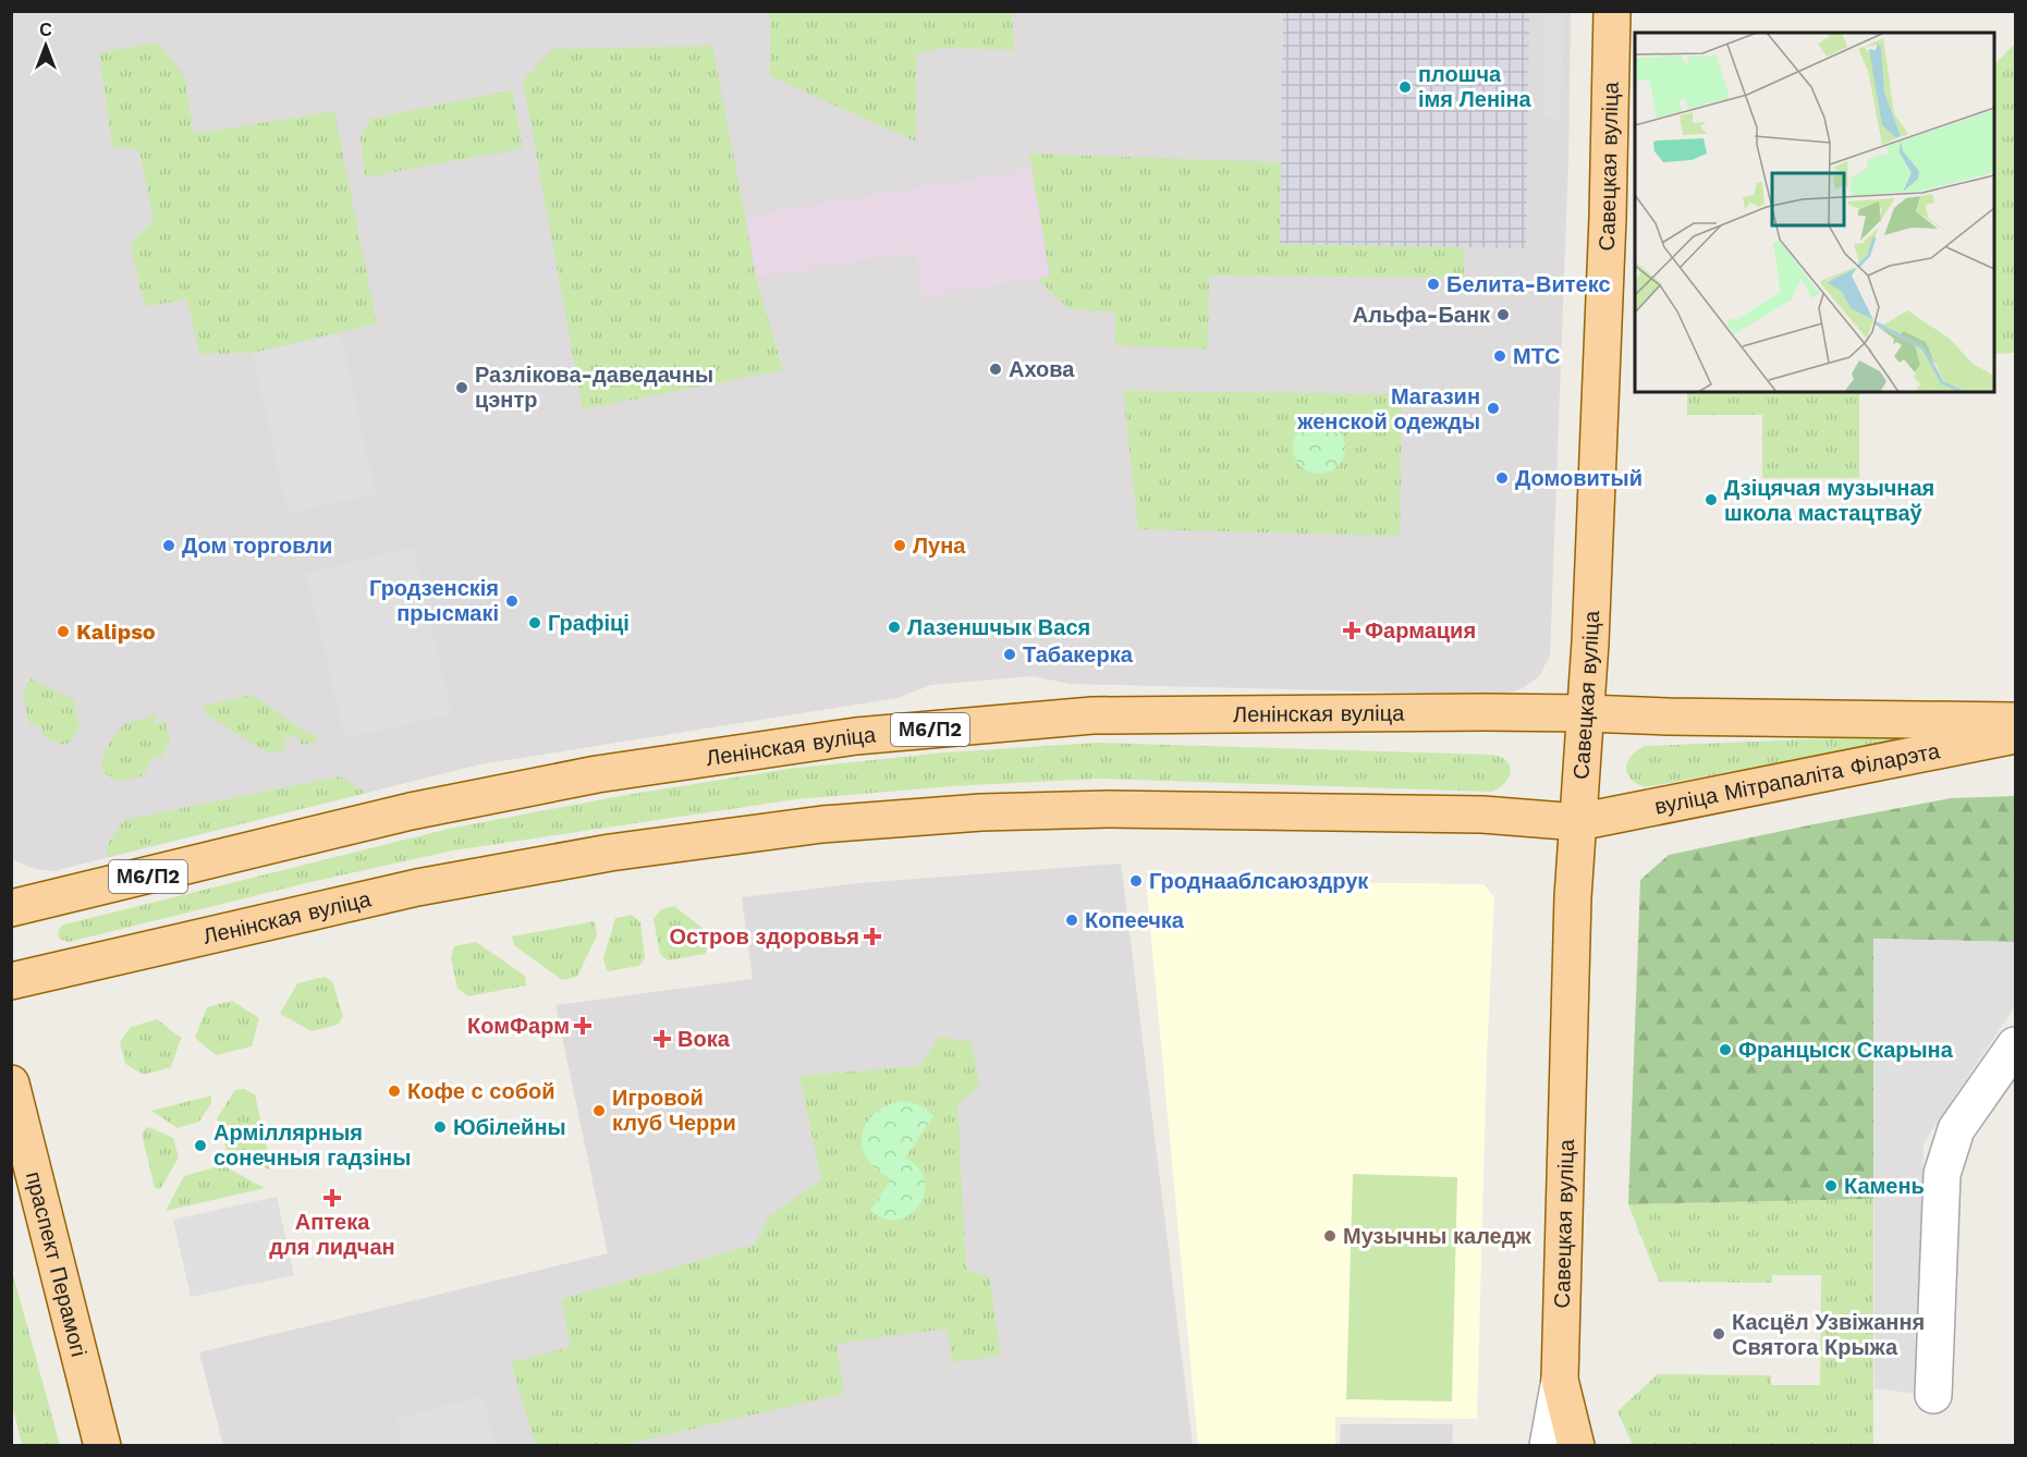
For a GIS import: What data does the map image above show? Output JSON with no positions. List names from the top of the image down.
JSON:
{
  "streets": {
    "main road": [
      "Савецкая вуліца",
      "Ленінская вуліца",
      "М6/П2",
      "вуліца Мітрапаліта Філарэта",
      "праспект Перамогі"
    ]
  },
  "crossings": [
    ["Савецкая вуліца", "Ленінская вуліца"],
    ["Савецкая вуліца", "вуліца Мітрапаліта Філарэта"],
    ["Ленінская вуліца", "вуліца Мітрапаліта Філарэта"]
  ],
  "places": {
    "other": [
      "плошча імя Леніна",
      "Белита-Витекс",
      "Альфа-Банк",
      "МТС",
      "Ахова",
      "Разлікова-даведачны цэнтр",
      "Магазин женской одежды",
      "Домовитый",
      "Дзіцячая музычная школа мастацтваў",
      "Дом торговли",
      "Луна",
      "Гродзенскія прысмакі",
      "Графіці",
      "Лазеншчык Вася",
      "Kalipso",
      "Табакерка",
      "Гроднааблсаюздрук",
      "Копеечка",
      "Францыск Скарына",
      "Кофе с собой",
      "Игровой клуб Черри",
      "Юбілейны",
      "Арміллярныя сонечныя гадзіны",
      "Камень",
      "Музычны каледж",
      "Касцёл Узвіжання Святога Крыжа"
    ],
    "health": [
      "Фармация",
      "Остров здоровья",
      "КомФарм",
      "Вока",
      "Аптека для лидчан"
    ]
  },
  "north": "top"
}
